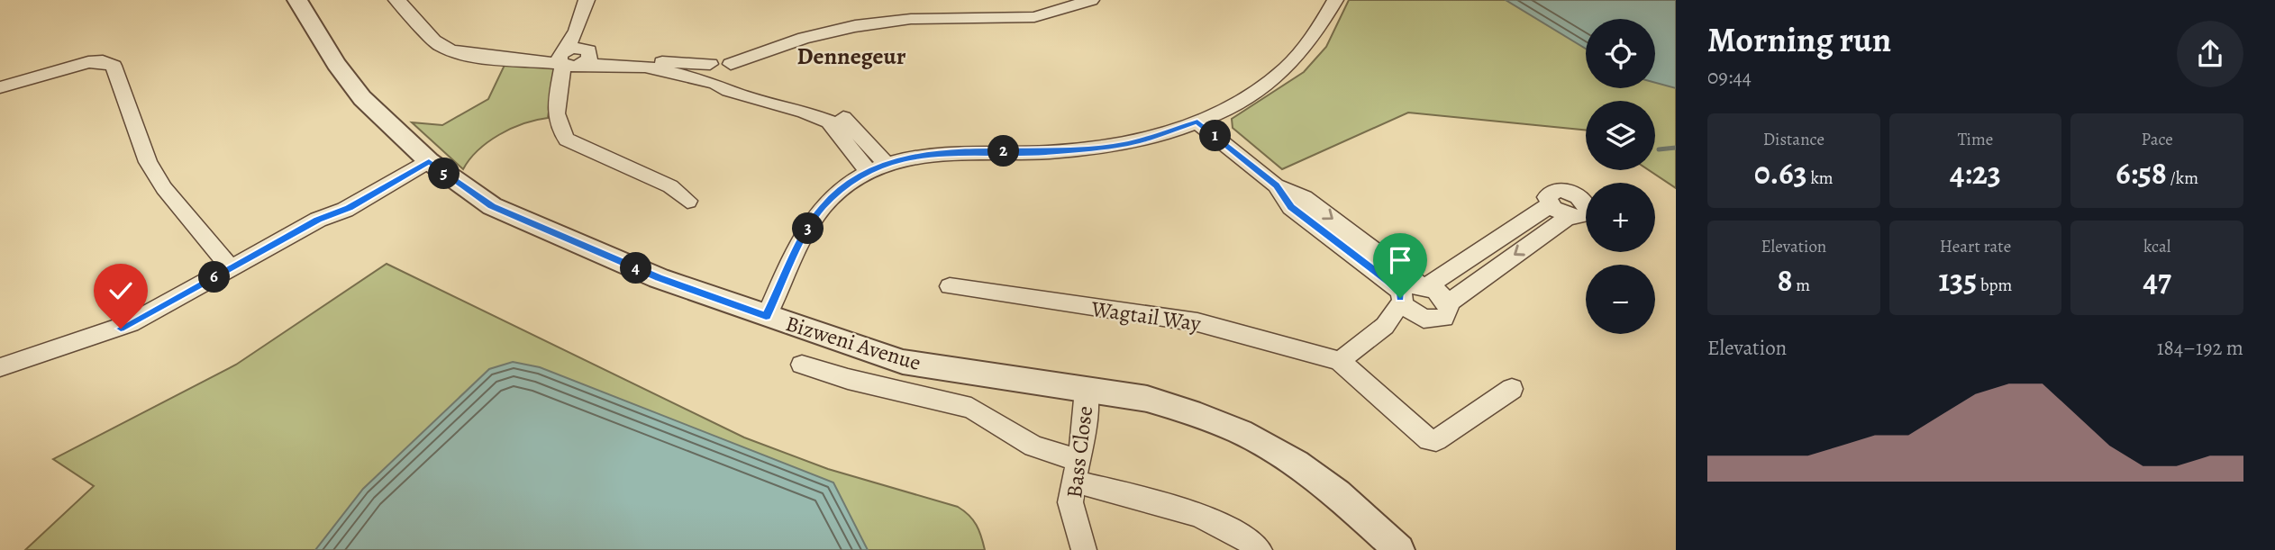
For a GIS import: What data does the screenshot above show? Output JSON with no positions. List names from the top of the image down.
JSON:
{
  "streets": {
    "street": ["Wagtail Way", "Bizweni Avenue", "Bass Close"]
  },
  "crossings": [
    ["Bizweni Avenue", "Bass Close"]
  ],
  "districts": ["Dennegeur"],
  "page": {
    "heading": ["Morning run", "09:44"],
    "map_buttons": ["+", "−"],
    "stats": [
      ["Distance", "0.63 km"],
      ["Time", "4:23"],
      ["Pace", "6:58 /km"],
      ["Elevation", "8 m"],
      ["Heart rate", "135 bpm"],
      ["kcal", "47"]
    ],
    "pins": [
      "1",
      "2",
      "5",
      "3",
      "4",
      "6"
    ],
    "chart": ["Elevation", "184–192 m"]
  }
}
